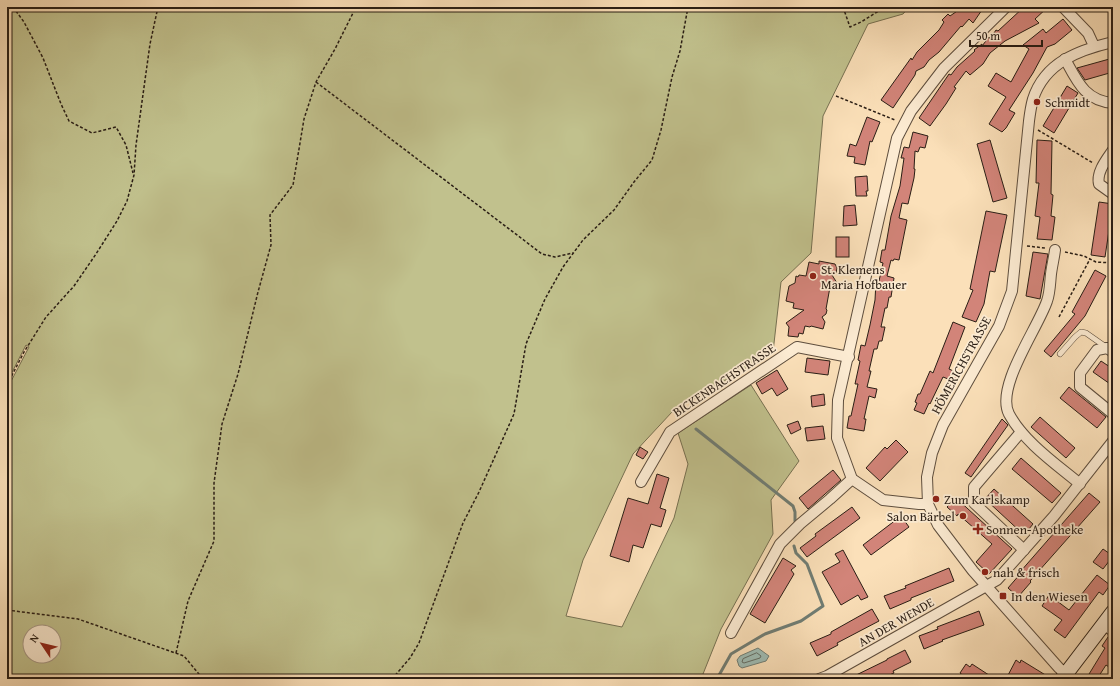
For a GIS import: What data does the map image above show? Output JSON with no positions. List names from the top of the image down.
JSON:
{
  "streets": {
    "street": ["HÖMERICHSTRASSE", "BICKENBACHSTRASSE", "AN DER WENDE"]
  },
  "crossings": [
    ["HÖMERICHSTRASSE", "AN DER WENDE"]
  ],
  "places": {
    "other": [
      "Schmidt",
      "St. Klemens Maria Hofbauer",
      "Zum Karlskamp",
      "Salon Bärbel",
      "nah & frisch"
    ],
    "health": ["Sonnen-Apotheke"],
    "transit": ["In den Wiesen"]
  },
  "scale_bar": "50 m",
  "north": "top left"
}
